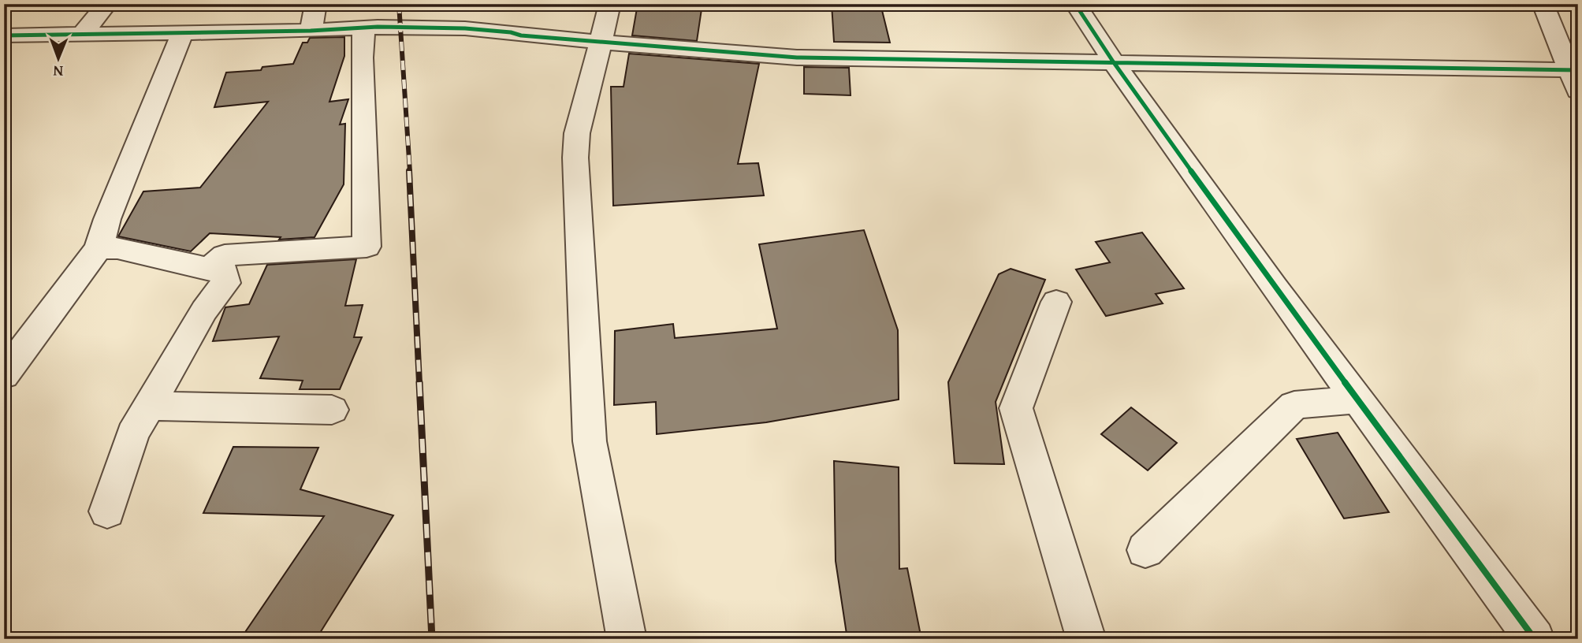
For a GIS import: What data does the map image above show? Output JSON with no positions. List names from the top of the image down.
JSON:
{
  "north": "bottom"
}
